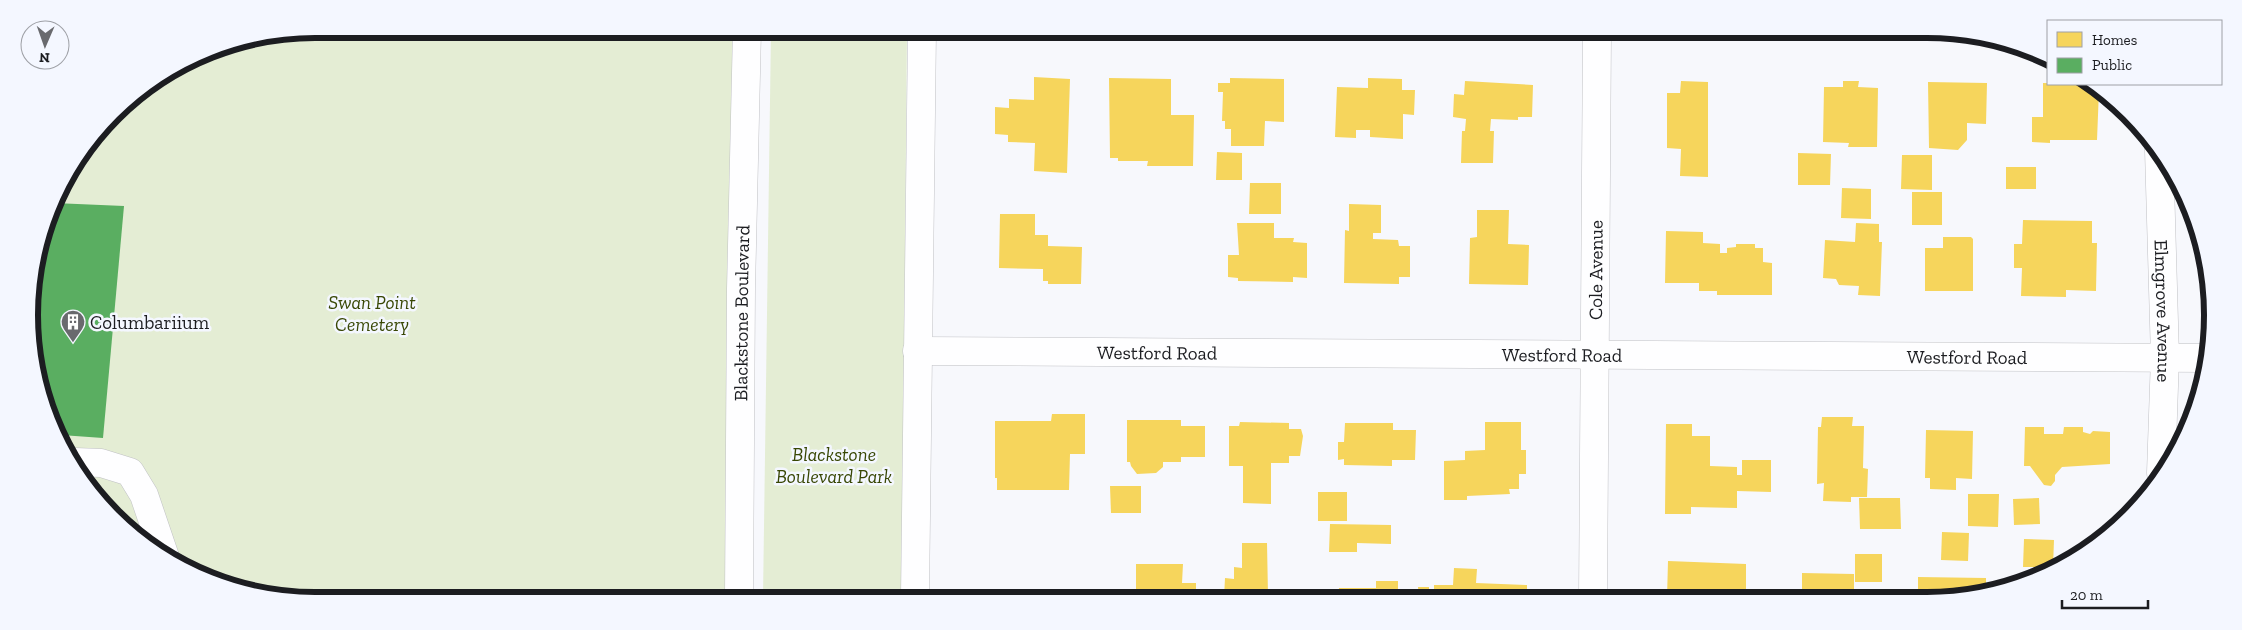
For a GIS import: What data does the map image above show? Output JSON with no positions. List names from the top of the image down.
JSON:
{
  "streets": {
    "street": [
      "Cole Avenue",
      "Elmgrove Avenue",
      "Blackstone Boulevard",
      "Westford Road"
    ]
  },
  "crossings": [
    ["Cole Avenue", "Westford Road"],
    ["Elmgrove Avenue", "Westford Road"]
  ],
  "parks": ["Swan Point Cemetery", "Blackstone Boulevard Park"],
  "places": {
    "building": ["Columbariium"]
  },
  "legend": ["Homes", "Public"],
  "scale_bar": "20 m",
  "north": "bottom"
}
